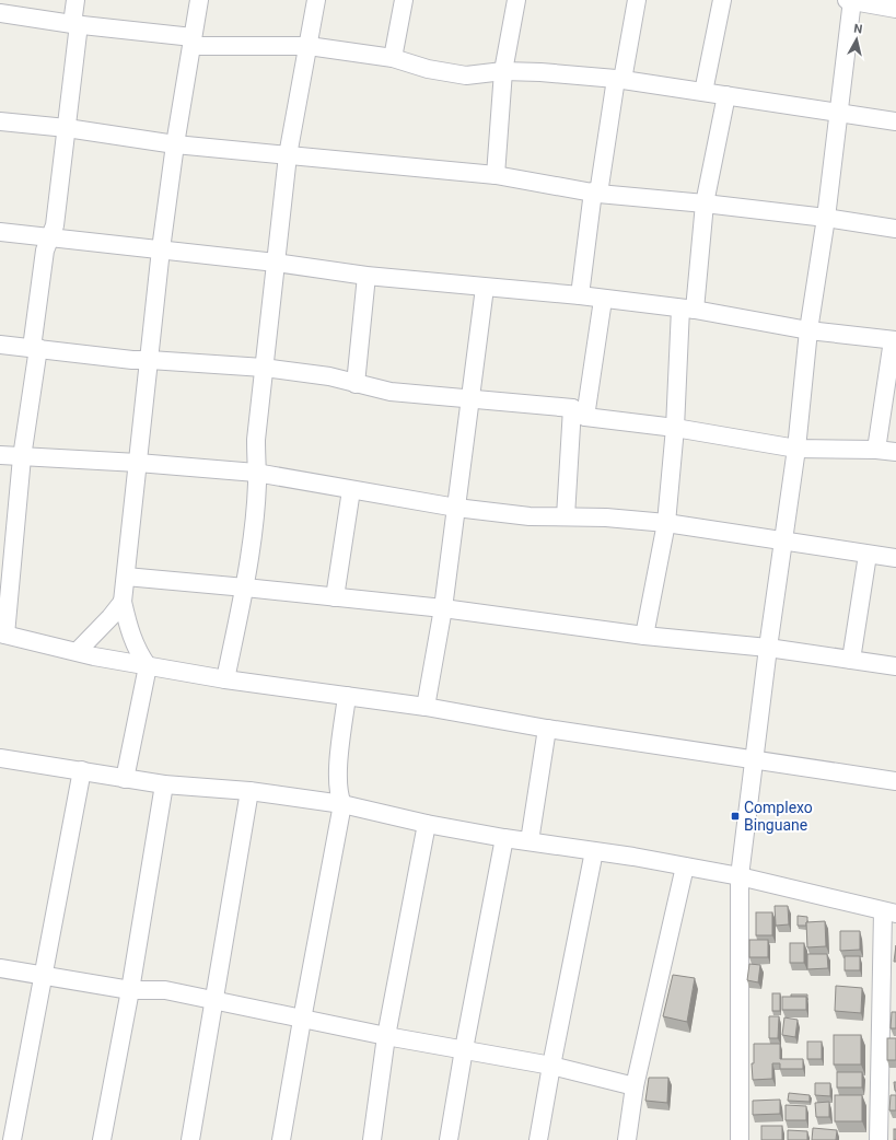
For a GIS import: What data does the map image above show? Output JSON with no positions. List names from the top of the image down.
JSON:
{
  "places": {
    "transit": ["Complexo Binguane"]
  },
  "north": "top"
}
